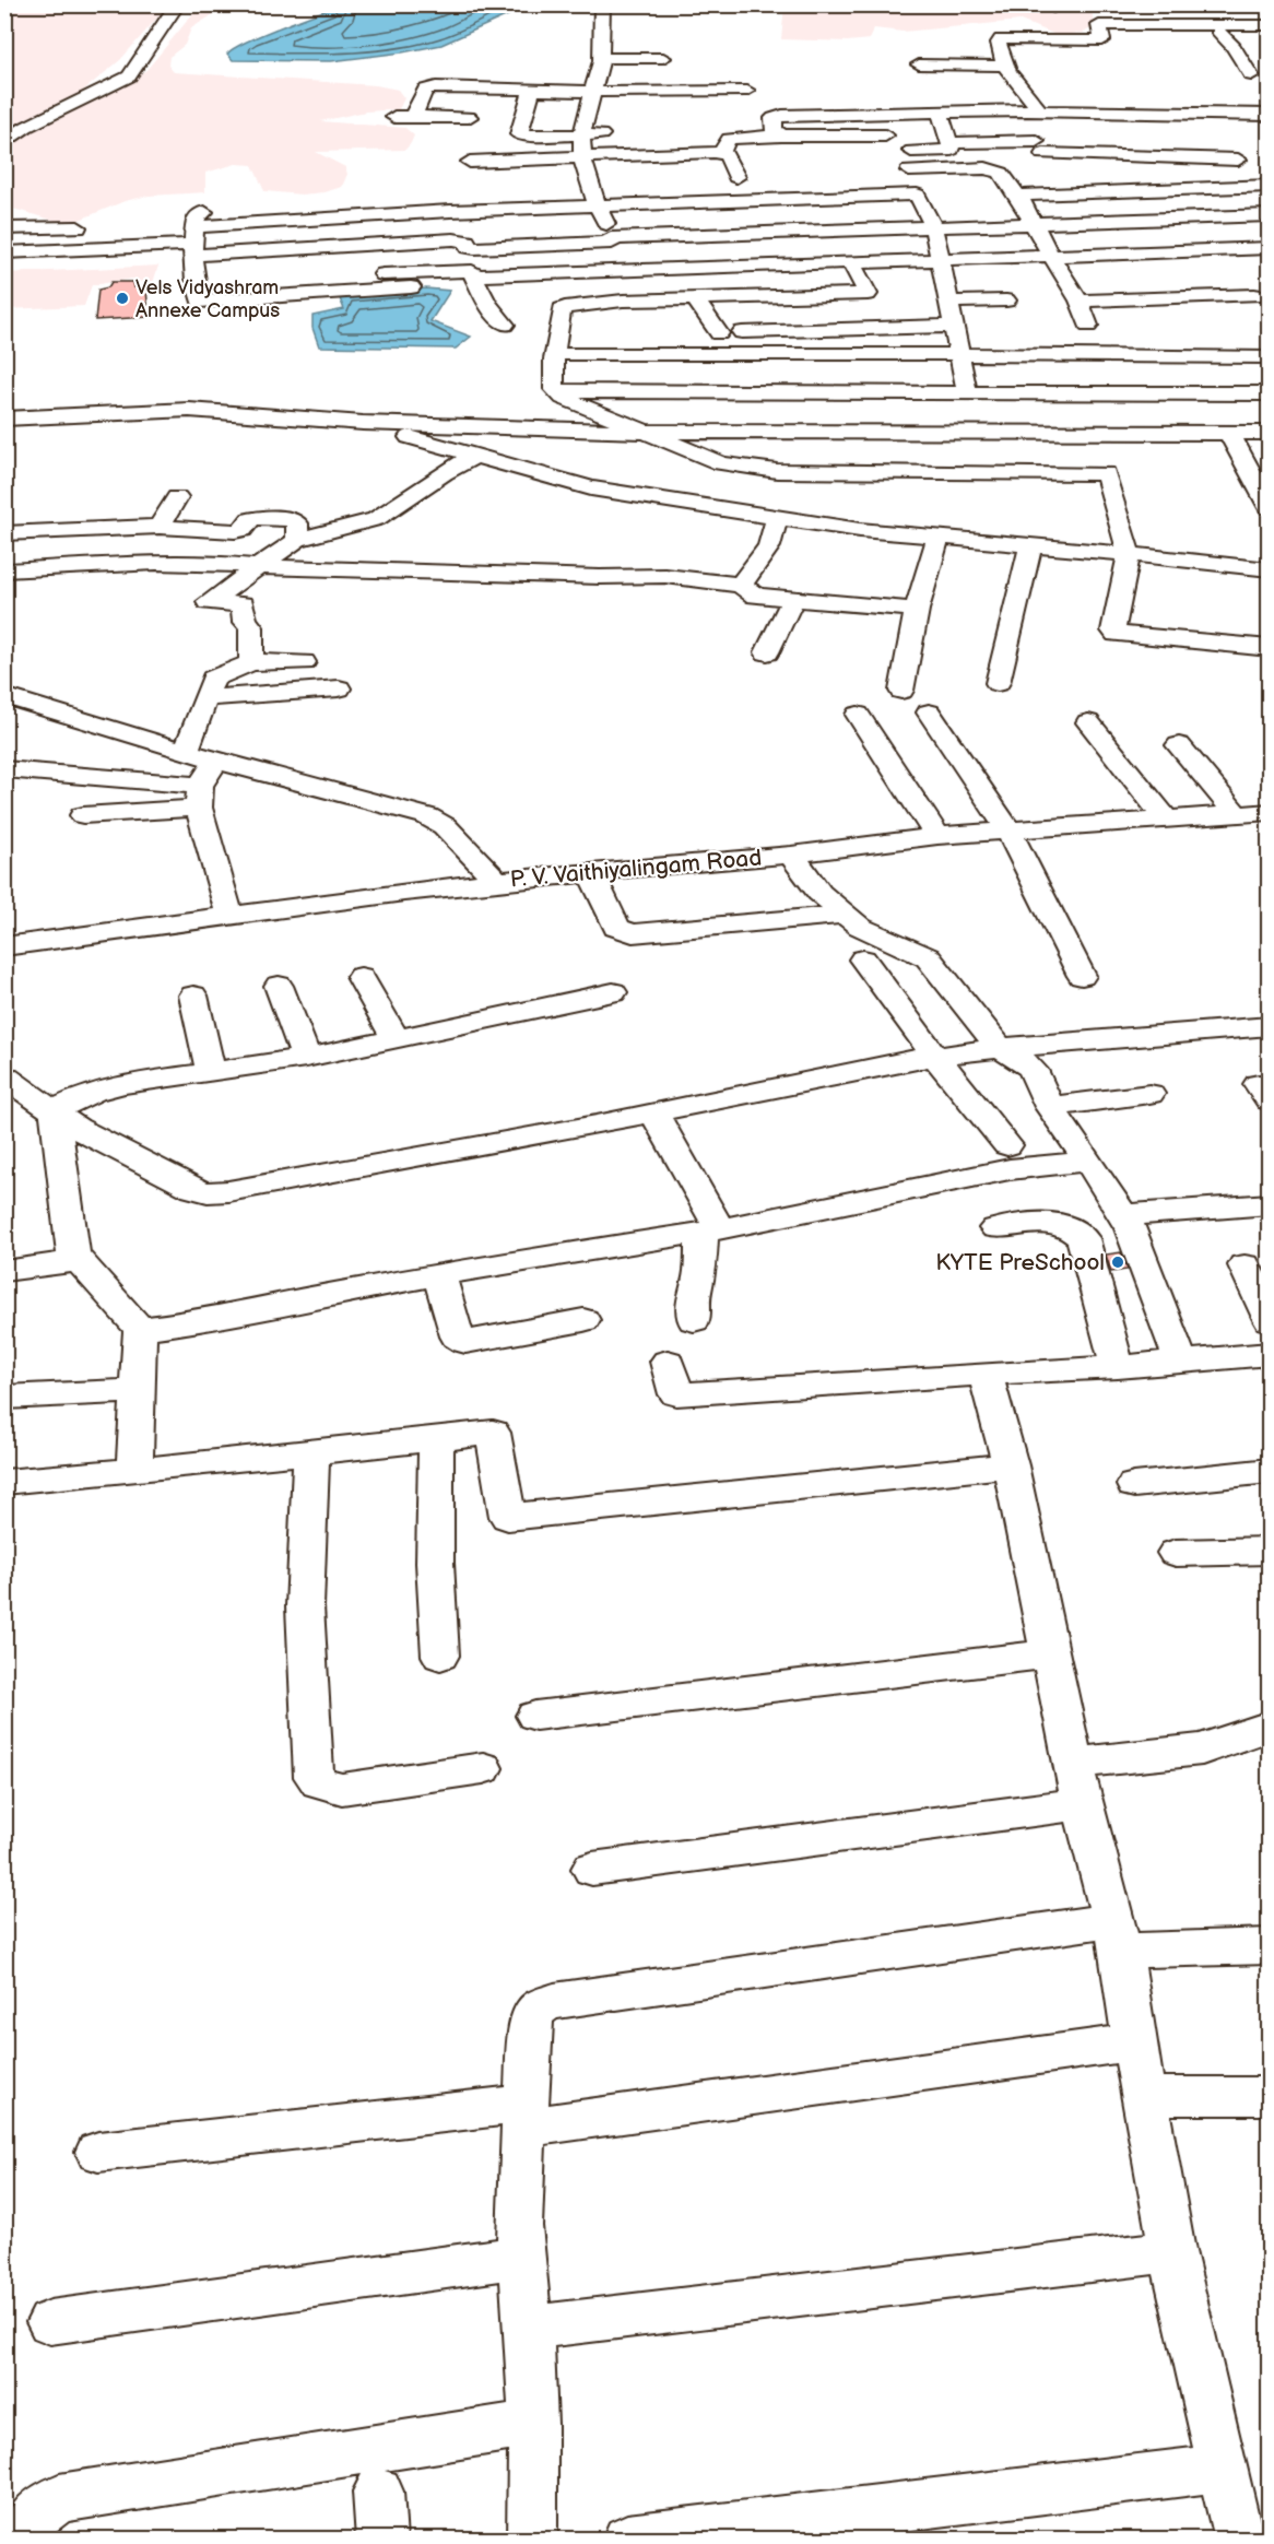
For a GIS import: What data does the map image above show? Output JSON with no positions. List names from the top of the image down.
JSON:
{
  "streets": {
    "street": ["P. V. Vaithiyalingam Road"]
  },
  "places": ["Vels Vidyashram Annexe Campus", "KYTE PreSchool"]
}
